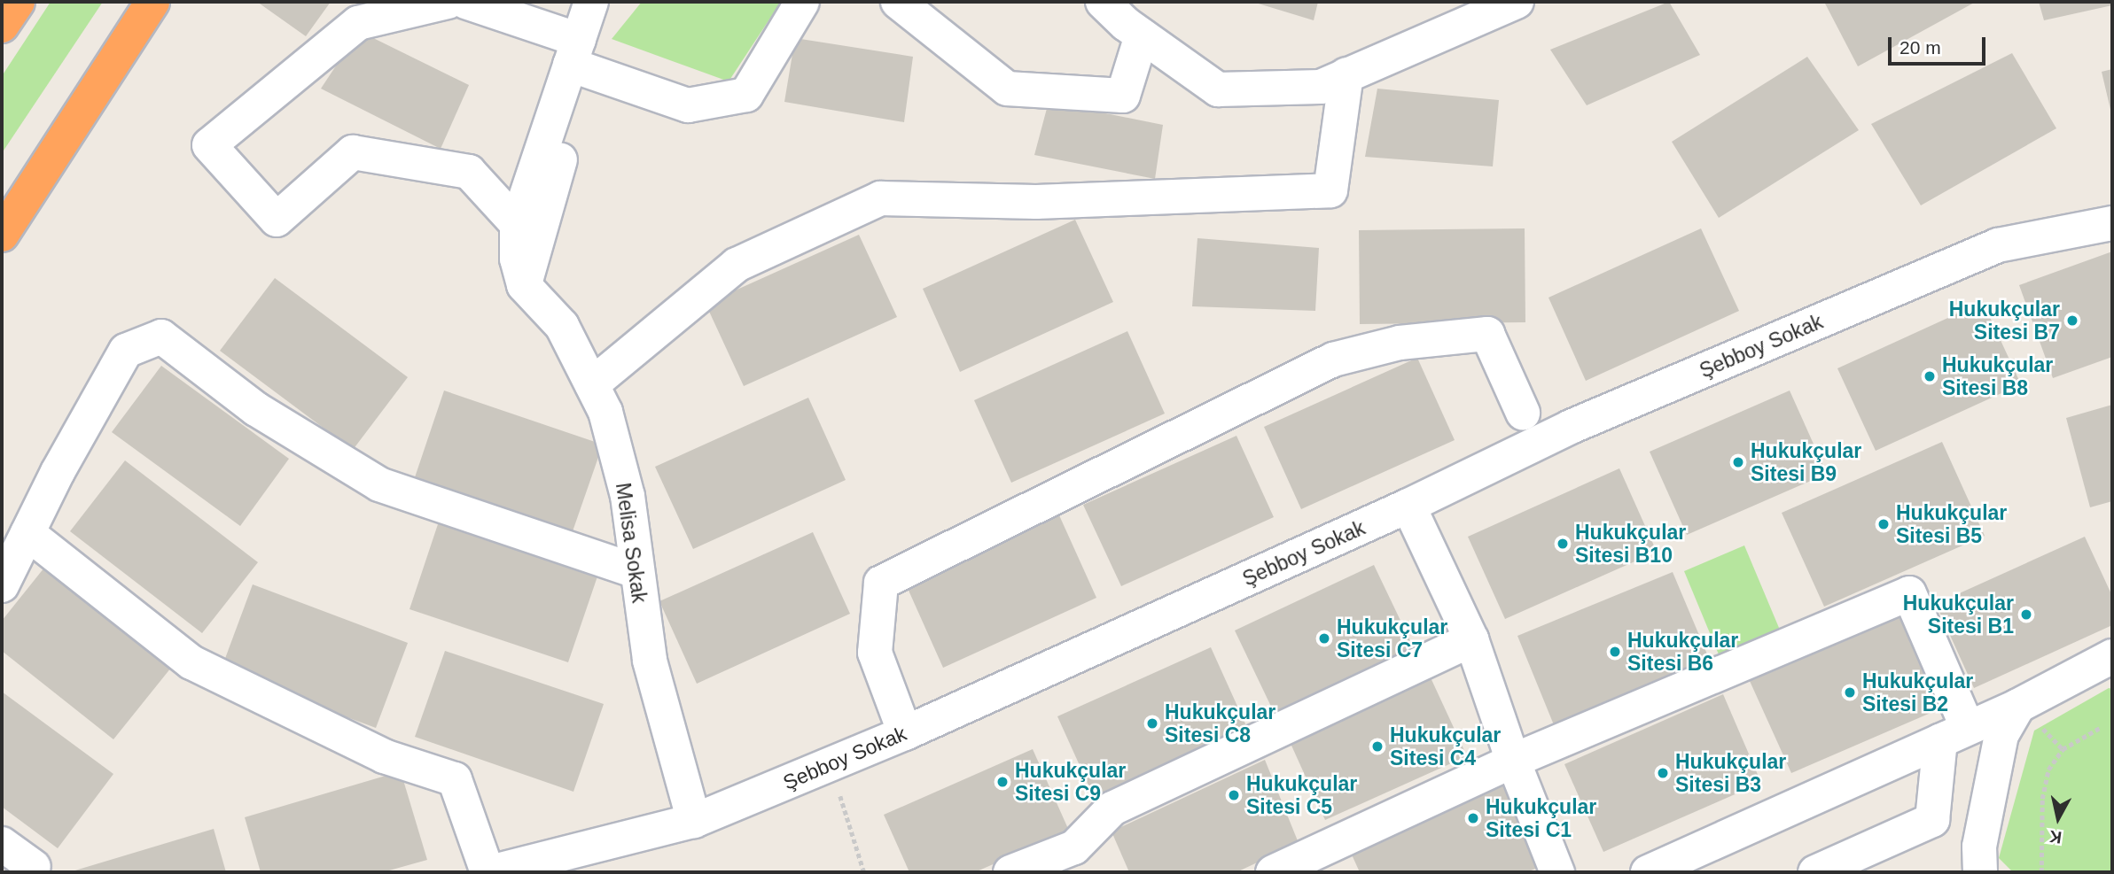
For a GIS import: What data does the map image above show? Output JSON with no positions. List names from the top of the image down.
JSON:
{
  "streets": {
    "street": ["Şebboy Sokak", "Melisa Sokak"]
  },
  "crossings": [
    ["Şebboy Sokak", "Melisa Sokak"]
  ],
  "places": [
    "Hukukçular Sitesi B7",
    "Hukukçular Sitesi B8",
    "Hukukçular Sitesi B9",
    "Hukukçular Sitesi B5",
    "Hukukçular Sitesi B10",
    "Hukukçular Sitesi B1",
    "Hukukçular Sitesi C7",
    "Hukukçular Sitesi B6",
    "Hukukçular Sitesi B2",
    "Hukukçular Sitesi C8",
    "Hukukçular Sitesi C4",
    "Hukukçular Sitesi B3",
    "Hukukçular Sitesi C9",
    "Hukukçular Sitesi C5",
    "Hukukçular Sitesi C1"
  ],
  "scale_bar": "20 m",
  "north": "bottom"
}
